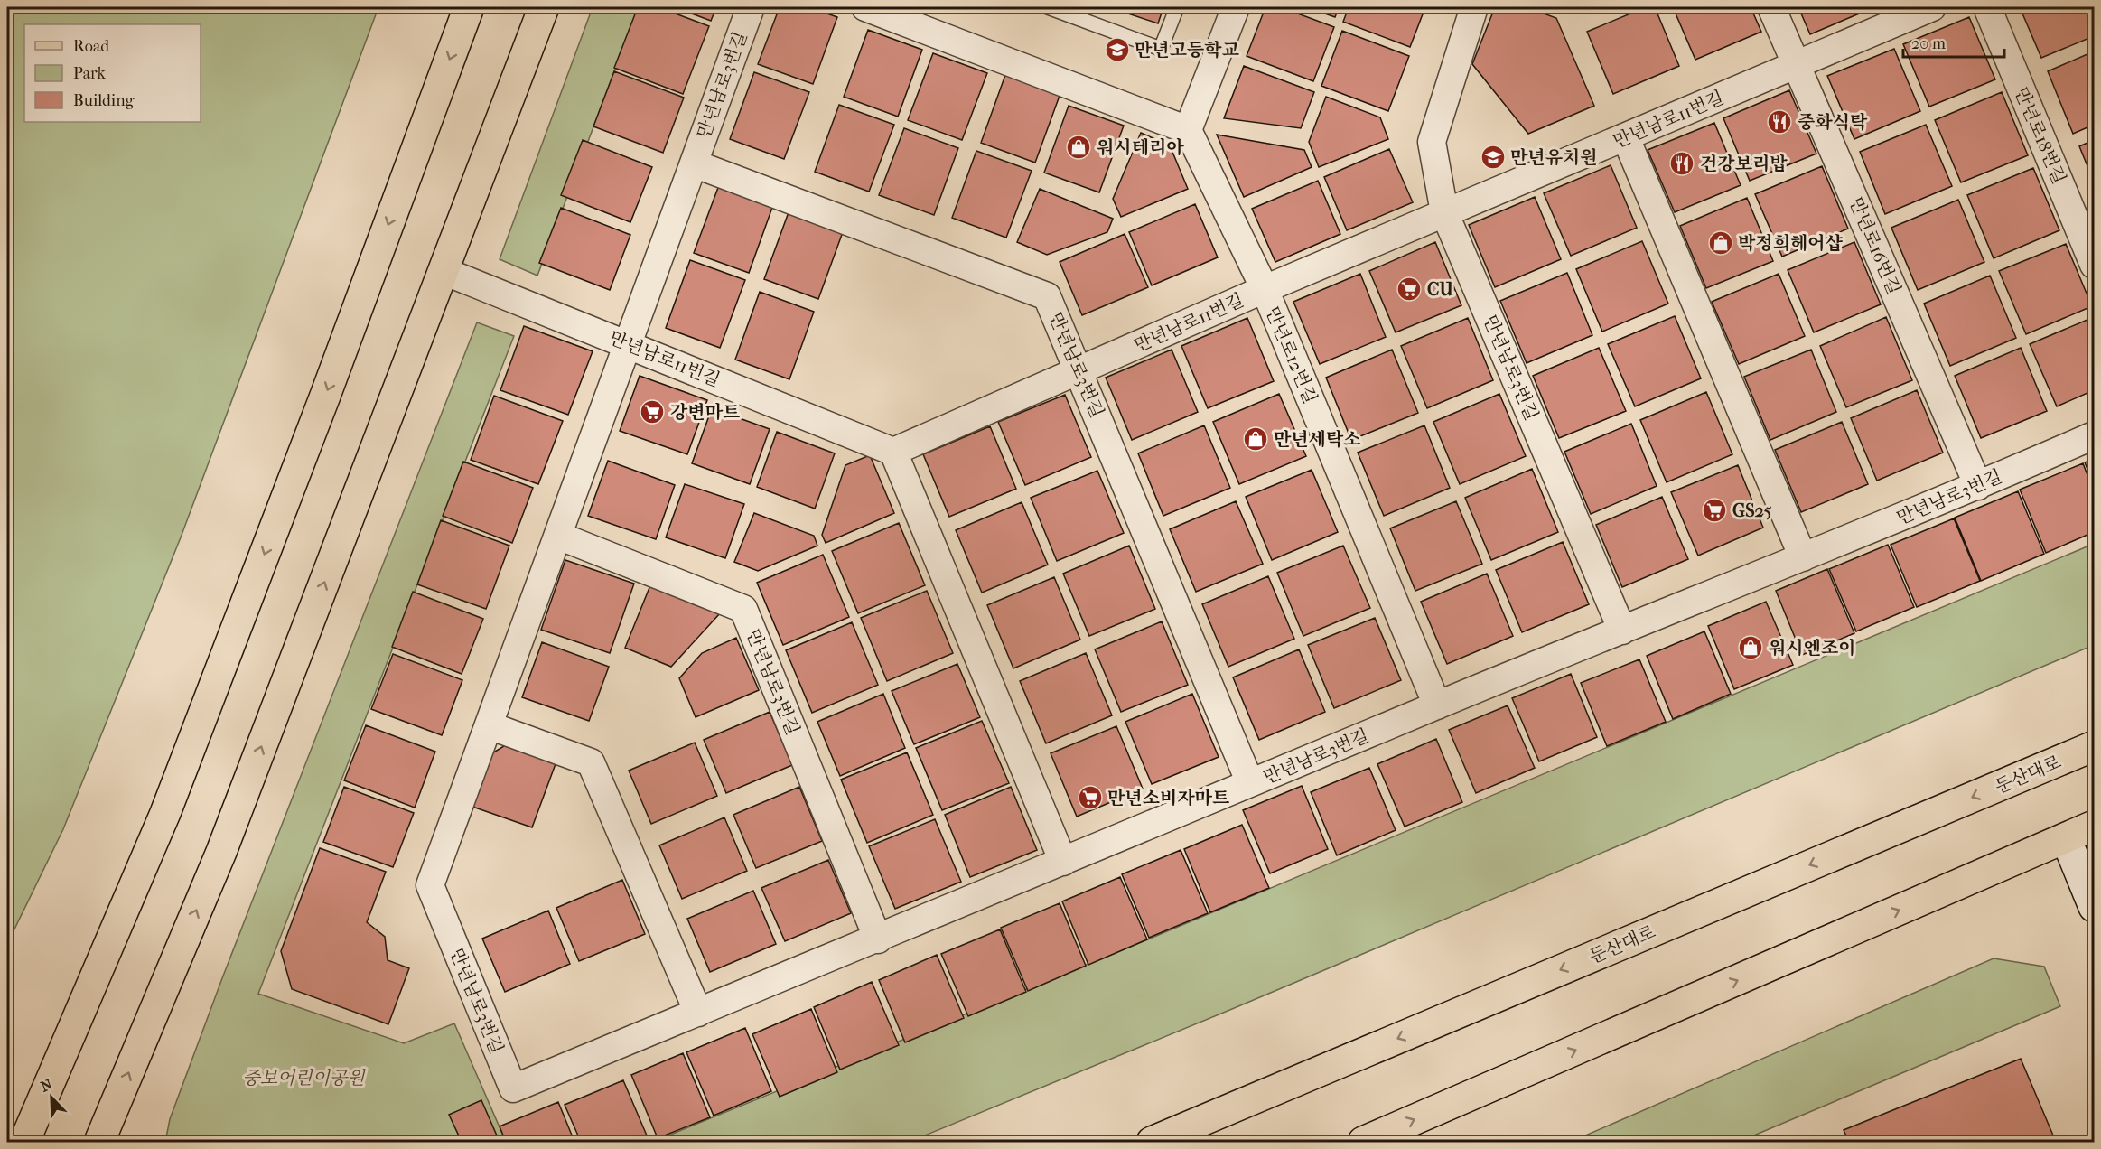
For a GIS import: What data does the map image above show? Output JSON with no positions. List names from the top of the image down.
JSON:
{
  "streets": {
    "main road": ["둔산대로"],
    "street": [
      "만년남로3번길",
      "만년남로11번길",
      "만년로18번길",
      "만년로16번길",
      "만년로12번길"
    ]
  },
  "crossings": [
    ["만년남로3번길", "만년남로11번길"],
    ["만년남로3번길", "만년로16번길"],
    ["만년남로3번길", "만년로12번길"],
    ["만년남로11번길", "만년로16번길"],
    ["만년남로11번길", "만년로12번길"]
  ],
  "parks": ["중보어린이공원"],
  "places": {
    "school or university": ["만년고등학교", "만년유치원"],
    "restaurant": ["중화식탁", "건강보리밥"],
    "shop": [
      "워시테리아",
      "박정희헤어샵",
      "만년세탁소",
      "워시엔조이"
    ],
    "supermarket": [
      "CU",
      "강변마트",
      "GS25",
      "만년소비자마트"
    ]
  },
  "legend": ["Road", "Park", "Building"],
  "scale_bar": "20 m",
  "north": "top left"
}
